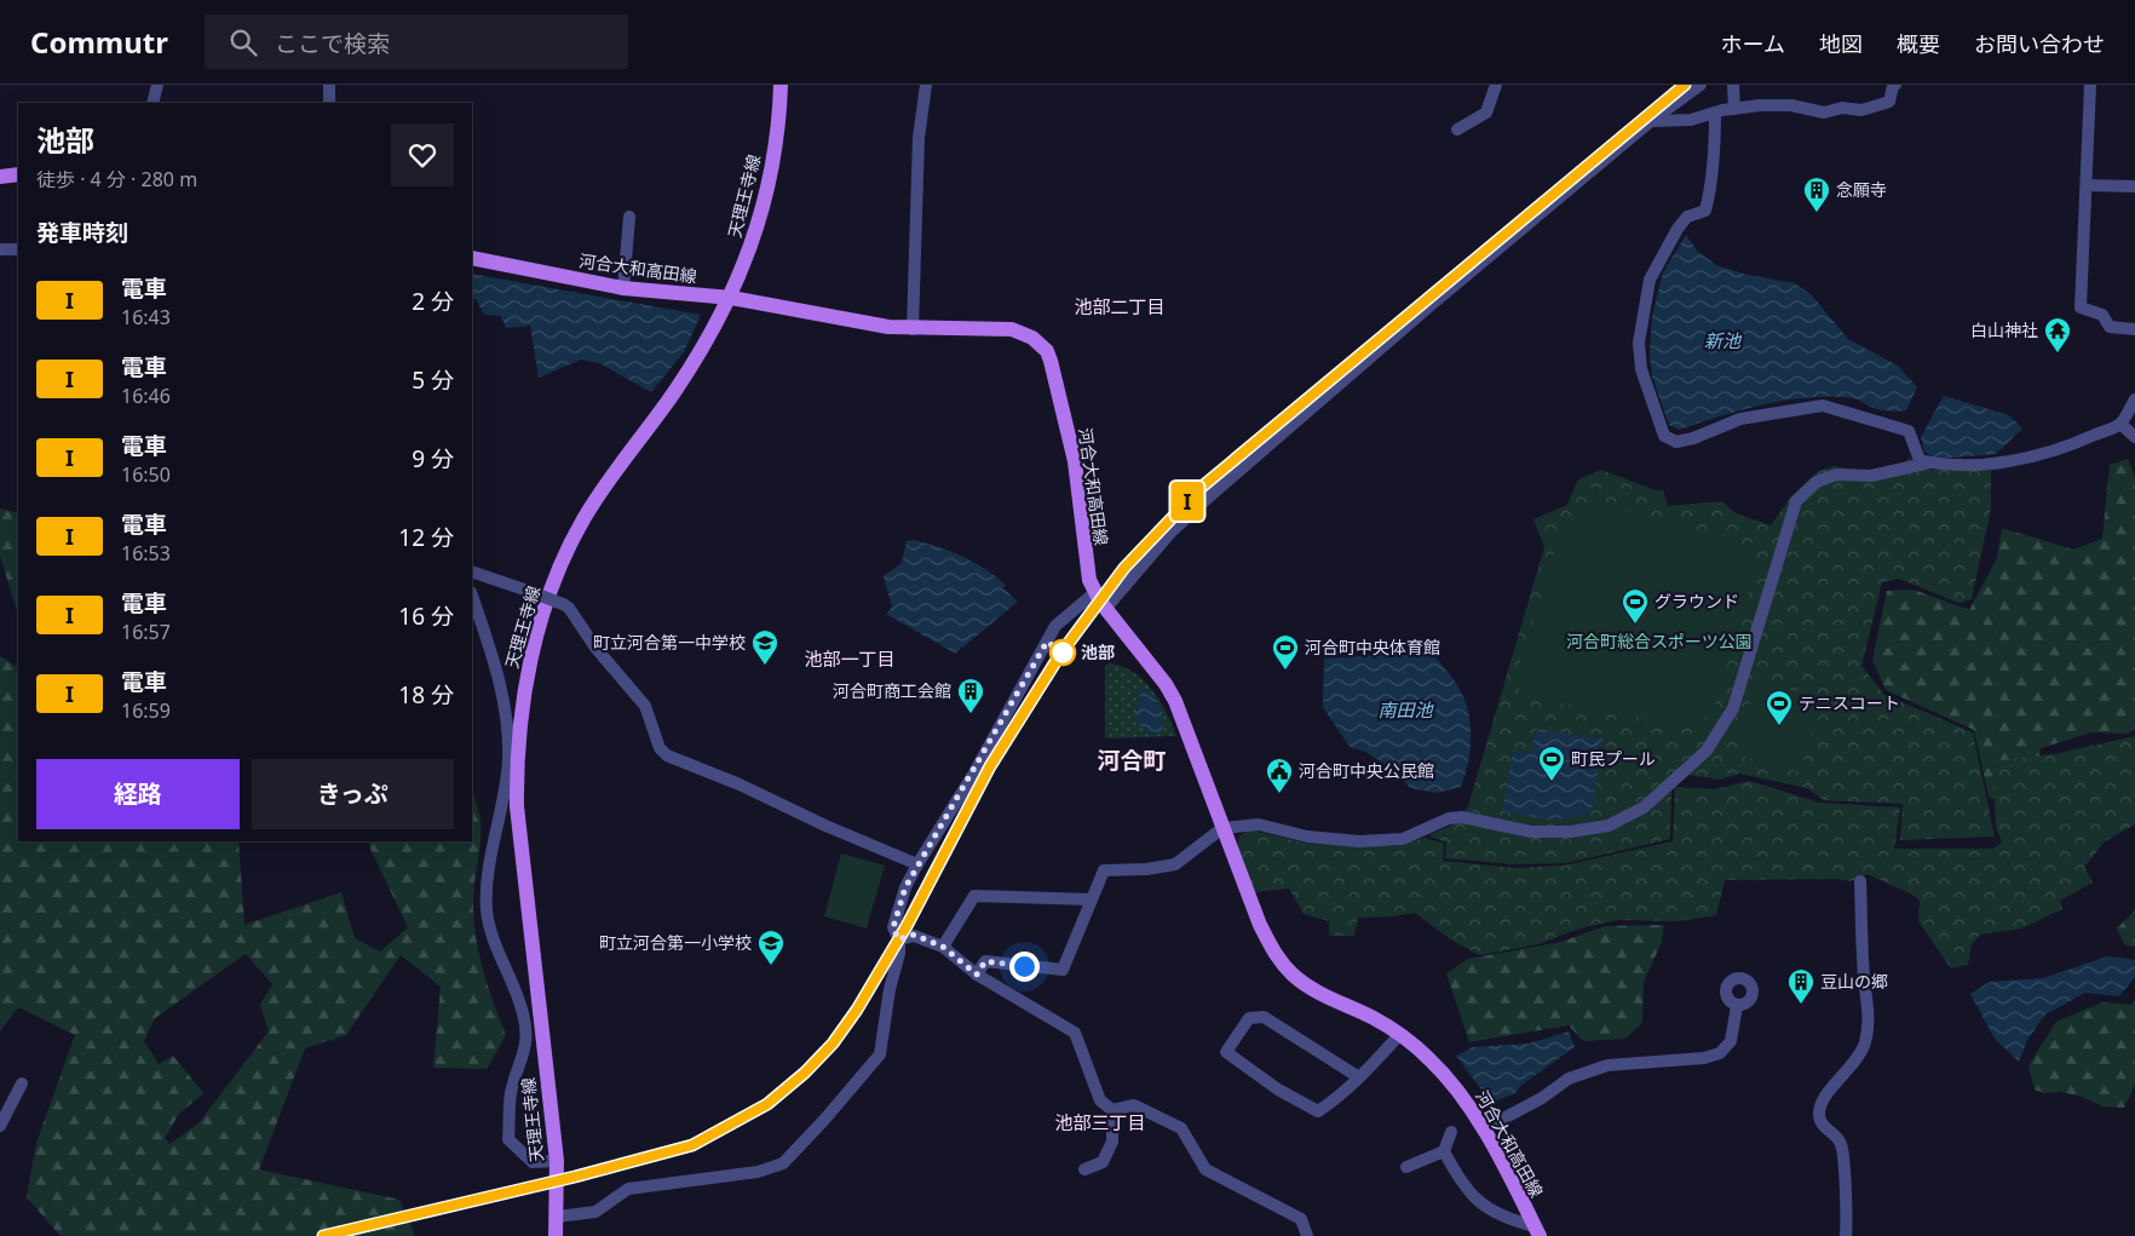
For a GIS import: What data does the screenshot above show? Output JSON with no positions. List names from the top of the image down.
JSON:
{
  "streets": {
    "main road": ["天理王寺線", "河合大和高田線"]
  },
  "crossings": [
    ["天理王寺線", "河合大和高田線"]
  ],
  "districts": [
    "池部二丁目",
    "池部一丁目",
    "河合町",
    "池部三丁目"
  ],
  "water": ["新池", "南田池"],
  "parks": ["河合町総合スポーツ公園"],
  "places": {
    "building": ["念願寺", "河合町商工会館", "豆山の郷"],
    "temple": ["白山神社"],
    "sports": [
      "グラウンド",
      "河合町中央体育館",
      "テニスコート",
      "町民プール"
    ],
    "other": ["池部"],
    "school or university": ["町立河合第一中学校", "町立河合第一小学校"],
    "public building": ["河合町中央公民館"]
  },
  "page": {
    "header": "Commutr",
    "search": "ここで検索",
    "nav": [
      "ホーム",
      "地図",
      "概要",
      "お問い合わせ"
    ],
    "on_map": "I",
    "heading": [
      ["池部", "徒歩 · 4 分 · 280 m"],
      "発車時刻"
    ],
    "list": [
      {
        "mark": "I",
        "name": "電車",
        "note": "16:43",
        "value": "2 分"
      },
      {
        "mark": "I",
        "name": "電車",
        "note": "16:46",
        "value": "5 分"
      },
      {
        "mark": "I",
        "name": "電車",
        "note": "16:50",
        "value": "9 分"
      },
      {
        "mark": "I",
        "name": "電車",
        "note": "16:53",
        "value": "12 分"
      },
      {
        "mark": "I",
        "name": "電車",
        "note": "16:57",
        "value": "16 分"
      },
      {
        "mark": "I",
        "name": "電車",
        "note": "16:59",
        "value": "18 分"
      }
    ],
    "buttons": ["経路", "きっぷ"]
  }
}
